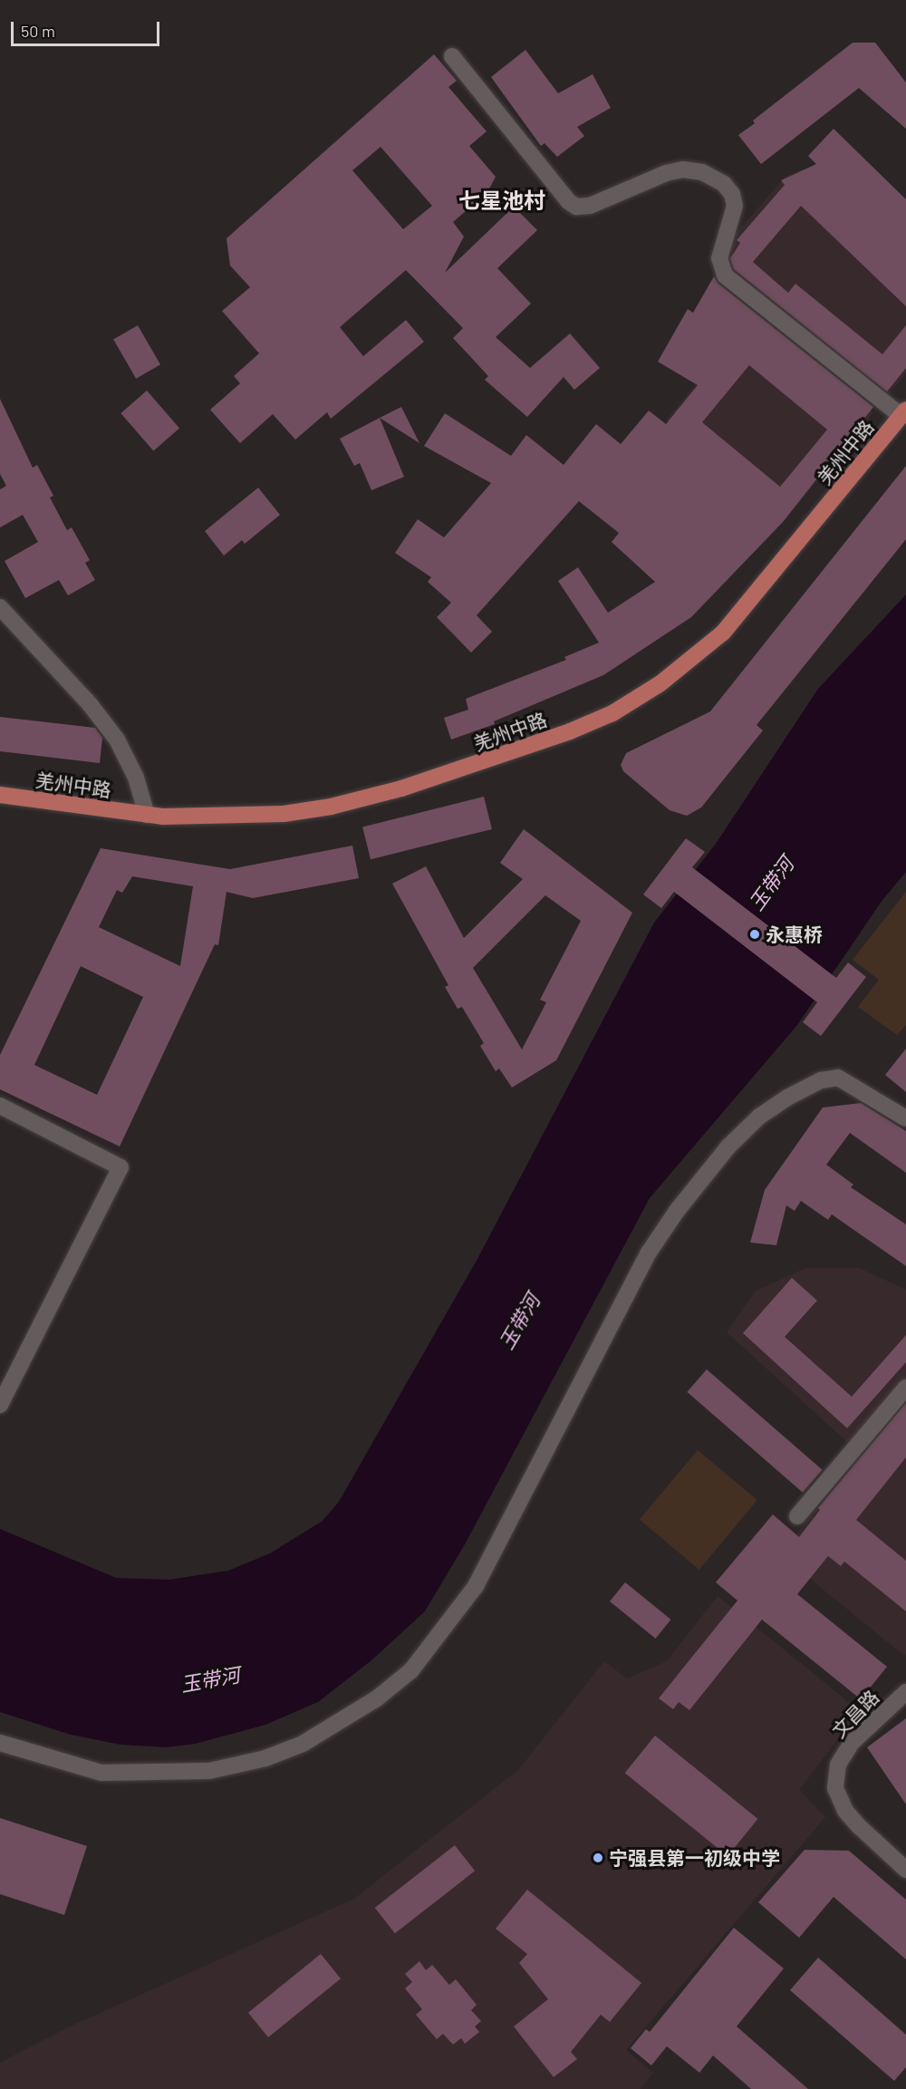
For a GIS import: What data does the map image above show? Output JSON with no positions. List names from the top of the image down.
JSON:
{
  "streets": {
    "main road": ["羌州中路"],
    "street": ["文昌路"]
  },
  "districts": ["七星池村"],
  "water": ["玉带河"],
  "places": ["永惠桥", "宁强县第一初级中学"],
  "scale_bar": "50 m"
}
